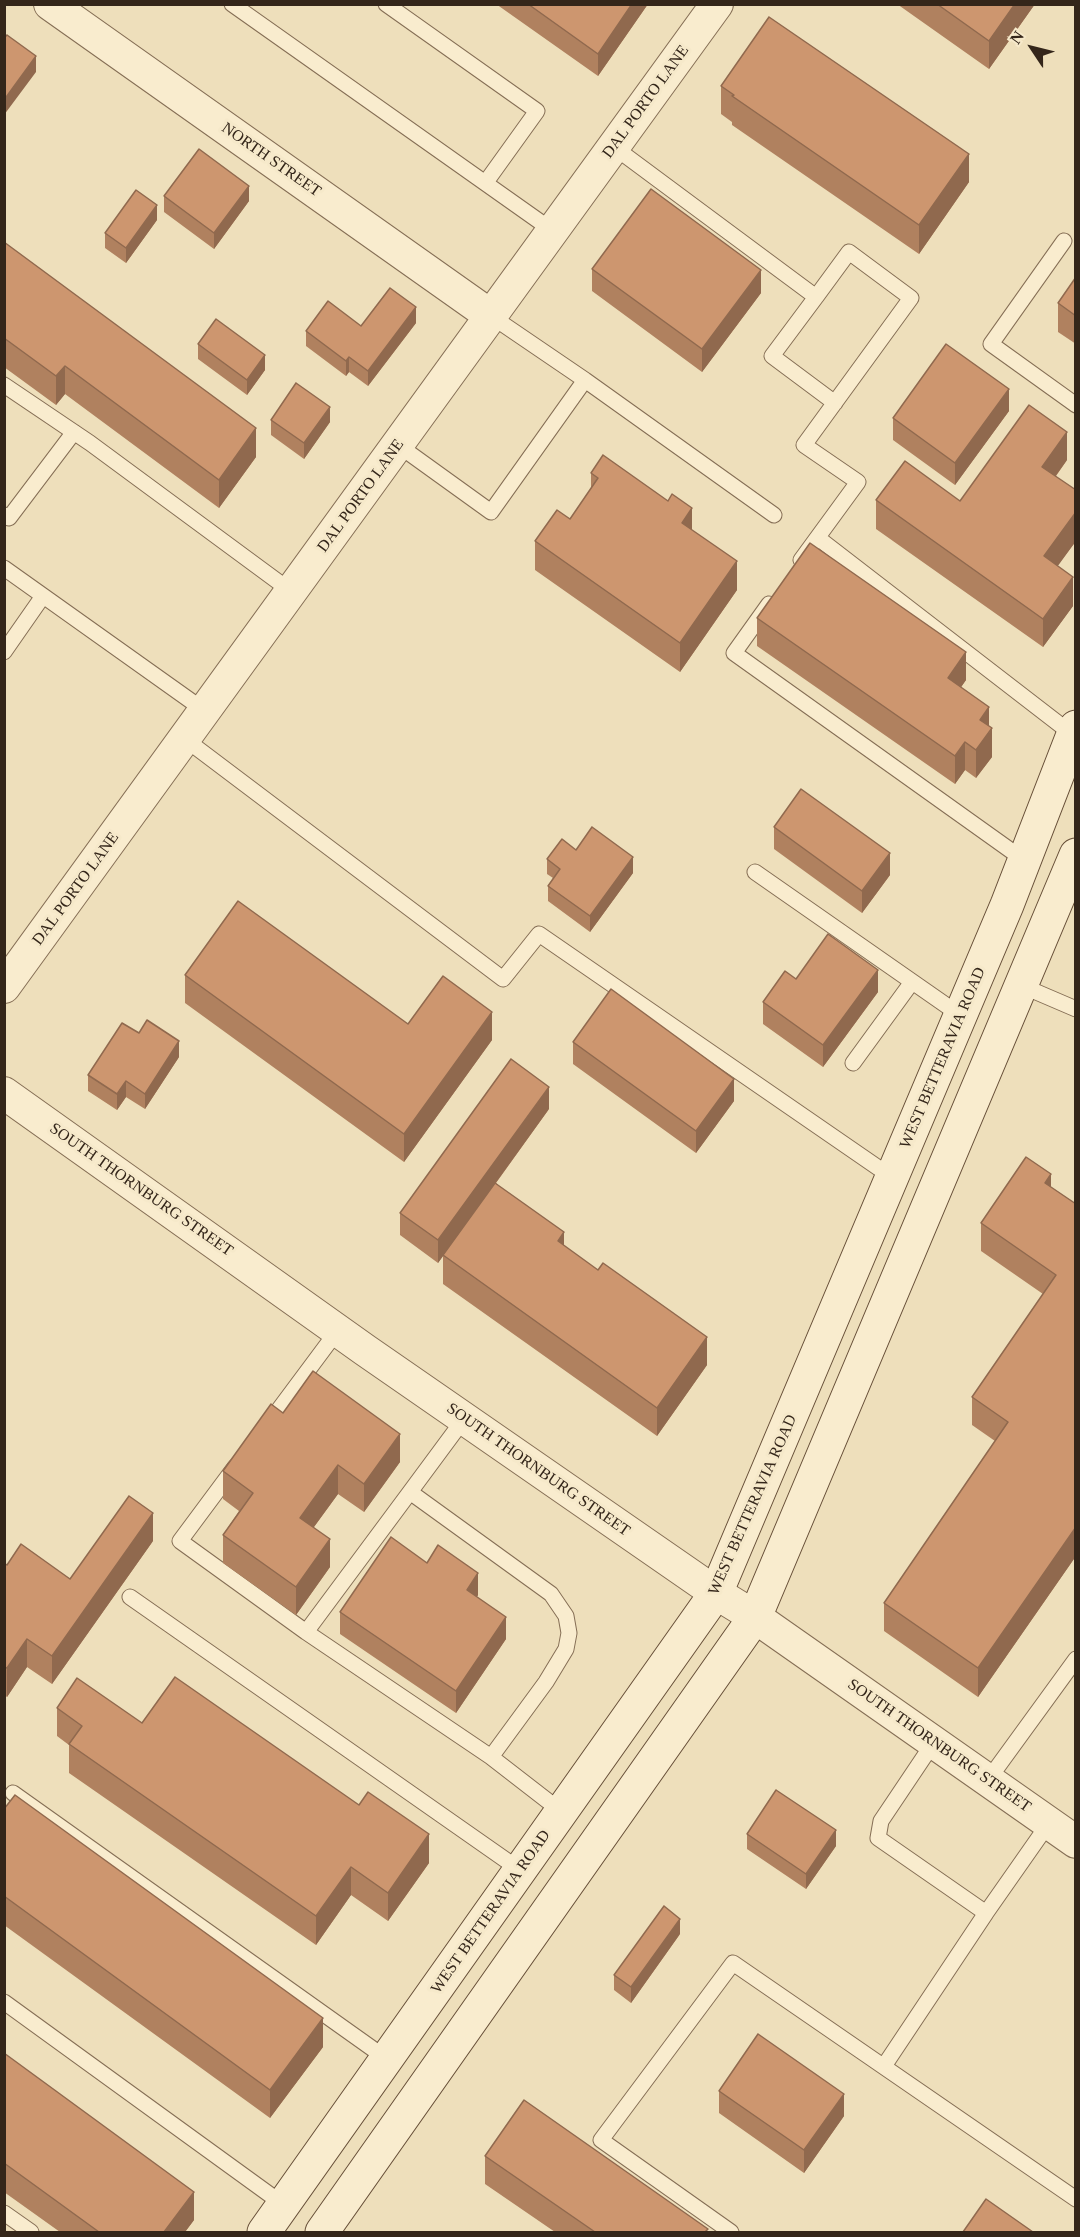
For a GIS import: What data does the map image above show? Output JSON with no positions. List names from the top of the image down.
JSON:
{
  "streets": {
    "main road": ["WEST BETTERAVIA ROAD"],
    "street": ["DAL PORTO LANE", "NORTH STREET", "SOUTH THORNBURG STREET"]
  },
  "crossings": [
    ["DAL PORTO LANE", "NORTH STREET"],
    ["WEST BETTERAVIA ROAD", "SOUTH THORNBURG STREET"]
  ],
  "north": "top left"
}
